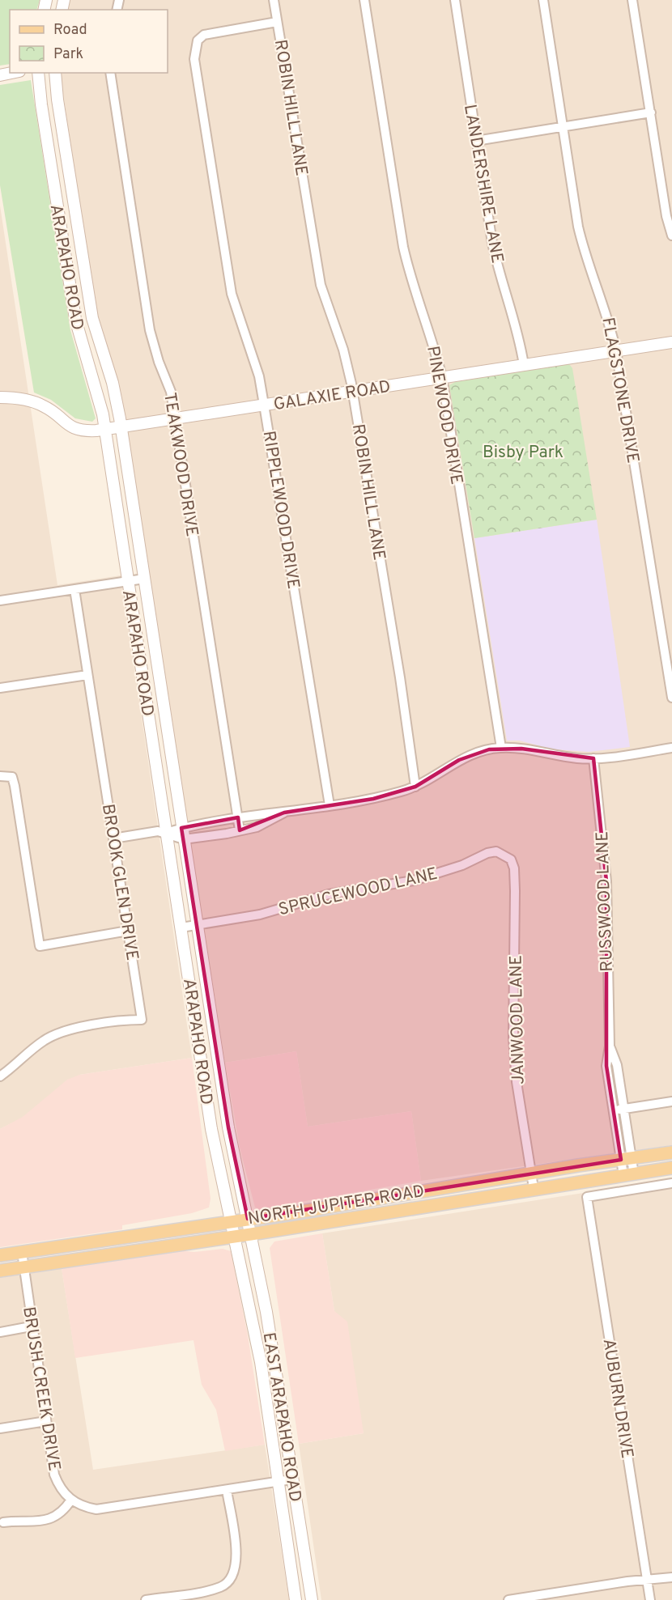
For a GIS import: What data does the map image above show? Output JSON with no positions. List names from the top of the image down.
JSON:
{
  "streets": {
    "main road": [
      "ARAPAHO ROAD",
      "GALAXIE ROAD",
      "NORTH JUPITER ROAD",
      "EAST ARAPAHO ROAD"
    ],
    "street": [
      "ROBIN HILL LANE",
      "LANDERSHIRE LANE",
      "FLAGSTONE DRIVE",
      "PINEWOOD DRIVE",
      "TEAKWOOD DRIVE",
      "RIPPLEWOOD DRIVE",
      "BROOK GLEN DRIVE",
      "SPRUCEWOOD LANE",
      "RUSSWOOD LANE",
      "JANWOOD LANE",
      "BRUSH CREEK DRIVE",
      "AUBURN DRIVE"
    ]
  },
  "crossings": [
    ["ROBIN HILL LANE", "GALAXIE ROAD"],
    ["ROBIN HILL LANE", "RIPPLEWOOD DRIVE"],
    ["LANDERSHIRE LANE", "GALAXIE ROAD"],
    ["ARAPAHO ROAD", "GALAXIE ROAD"],
    ["ARAPAHO ROAD", "SPRUCEWOOD LANE"],
    ["ARAPAHO ROAD", "NORTH JUPITER ROAD"],
    ["ARAPAHO ROAD", "EAST ARAPAHO ROAD"],
    ["FLAGSTONE DRIVE", "GALAXIE ROAD"],
    ["GALAXIE ROAD", "PINEWOOD DRIVE"],
    ["GALAXIE ROAD", "TEAKWOOD DRIVE"],
    ["GALAXIE ROAD", "RIPPLEWOOD DRIVE"],
    ["SPRUCEWOOD LANE", "JANWOOD LANE"],
    ["RUSSWOOD LANE", "NORTH JUPITER ROAD"],
    ["JANWOOD LANE", "NORTH JUPITER ROAD"],
    ["NORTH JUPITER ROAD", "BRUSH CREEK DRIVE"],
    ["NORTH JUPITER ROAD", "EAST ARAPAHO ROAD"]
  ],
  "parks": ["Bisby Park"],
  "legend": ["Road", "Park"]
}
